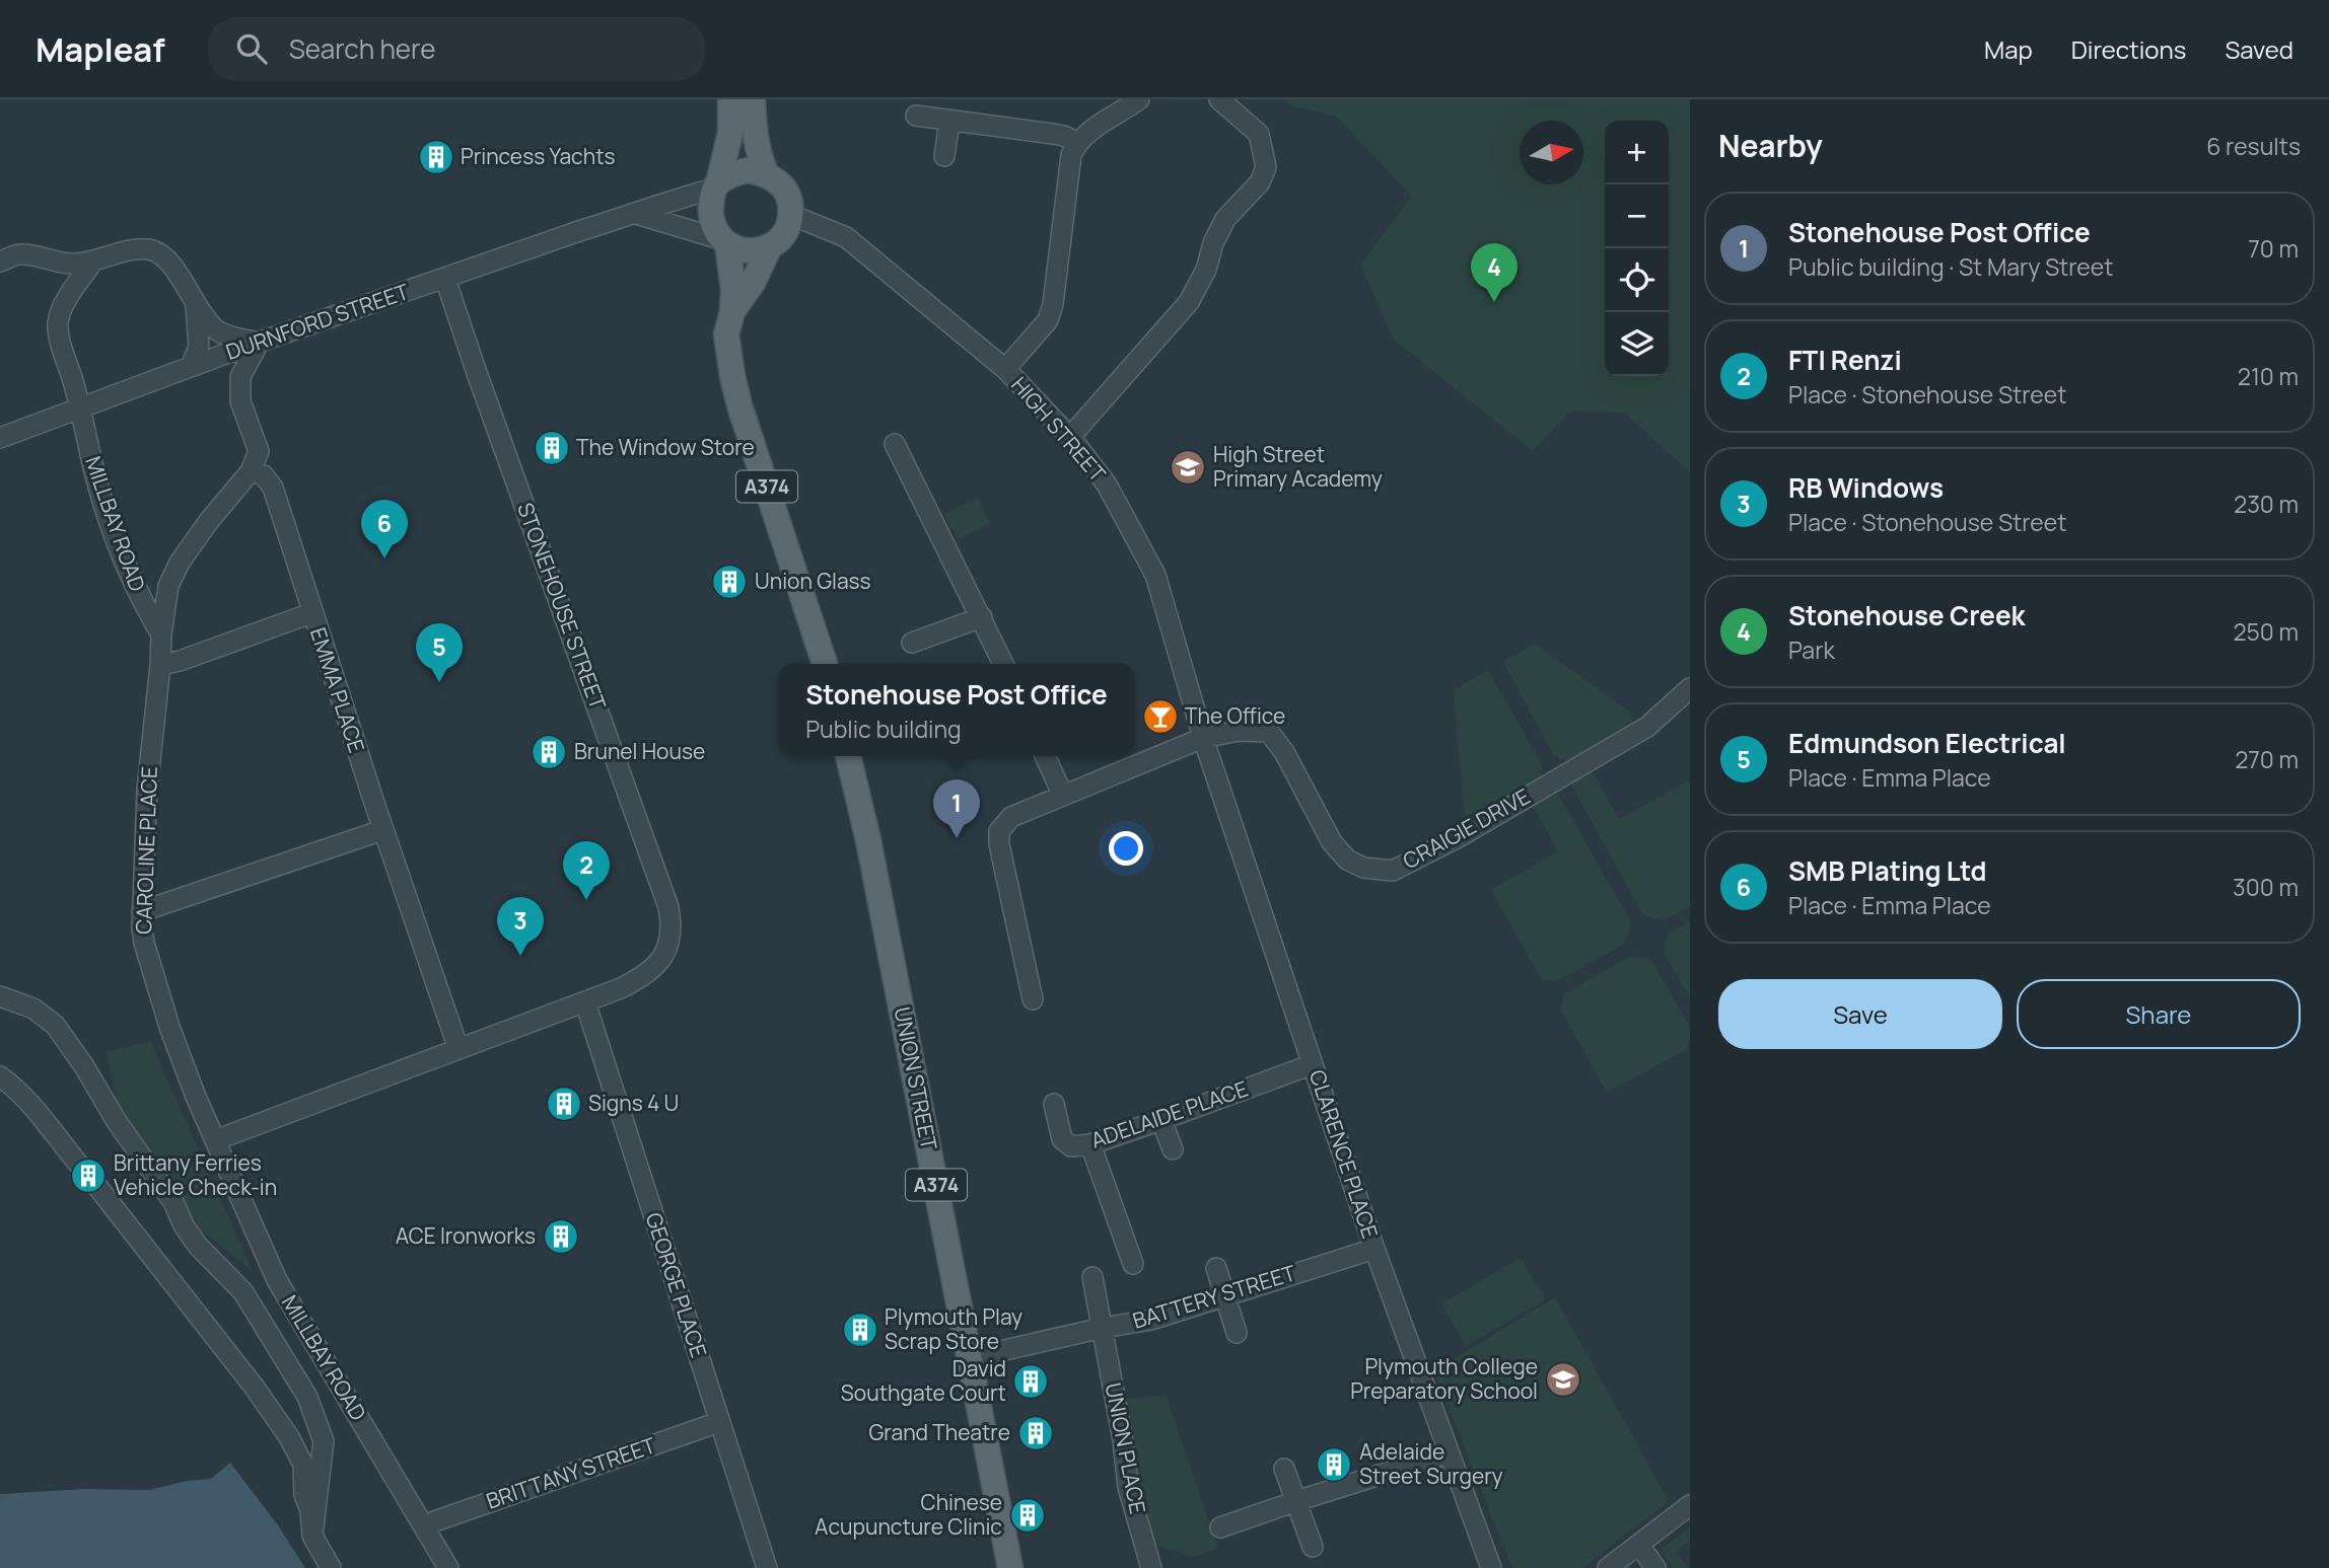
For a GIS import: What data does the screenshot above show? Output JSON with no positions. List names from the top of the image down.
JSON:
{
  "streets": {
    "main road": ["A374", "UNION STREET"],
    "street": [
      "DURNFORD STREET",
      "HIGH STREET",
      "MILLBAY ROAD",
      "STONEHOUSE STREET",
      "EMMA PLACE",
      "CRAIGIE DRIVE",
      "CAROLINE PLACE",
      "ADELAIDE PLACE",
      "CLARENCE PLACE",
      "GEORGE PLACE",
      "BATTERY STREET",
      "UNION PLACE",
      "BRITTANY STREET"
    ]
  },
  "crossings": [
    ["DURNFORD STREET", "HIGH STREET"],
    ["DURNFORD STREET", "A374"],
    ["DURNFORD STREET", "MILLBAY ROAD"],
    ["DURNFORD STREET", "STONEHOUSE STREET"],
    ["HIGH STREET", "A374"],
    ["HIGH STREET", "CRAIGIE DRIVE"],
    ["HIGH STREET", "CLARENCE PLACE"],
    ["MILLBAY ROAD", "STONEHOUSE STREET"],
    ["MILLBAY ROAD", "CAROLINE PLACE"],
    ["MILLBAY ROAD", "BRITTANY STREET"],
    ["STONEHOUSE STREET", "EMMA PLACE"],
    ["STONEHOUSE STREET", "CAROLINE PLACE"],
    ["STONEHOUSE STREET", "GEORGE PLACE"],
    ["EMMA PLACE", "CAROLINE PLACE"],
    ["CRAIGIE DRIVE", "CLARENCE PLACE"],
    ["UNION STREET", "BATTERY STREET"],
    ["ADELAIDE PLACE", "CLARENCE PLACE"],
    ["CLARENCE PLACE", "BATTERY STREET"],
    ["GEORGE PLACE", "BRITTANY STREET"],
    ["BATTERY STREET", "UNION PLACE"]
  ],
  "places": {
    "building": [
      "Princess Yachts",
      "The Window Store",
      "Union Glass",
      "Brunel House",
      "Signs 4 U",
      "Brittany Ferries Vehicle Check-in",
      "ACE Ironworks",
      "Plymouth Play Scrap Store",
      "David Southgate Court",
      "Grand Theatre",
      "Adelaide Street Surgery",
      "Chinese Acupuncture Clinic"
    ],
    "school or university": ["High Street Primary Academy", "Plymouth College Preparatory School"],
    "bar": ["The Office"]
  },
  "north": "right",
  "page": {
    "header": "Mapleaf",
    "search": "Search here",
    "nav": ["Map", "Directions", "Saved"],
    "heading": ["Nearby", "6 results"],
    "map_buttons": ["+", "−"],
    "list": [
      {
        "mark": "1",
        "name": "Stonehouse Post Office",
        "note": "Public building · St Mary Street",
        "value": "70 m"
      },
      {
        "mark": "2",
        "name": "FTI Renzi",
        "note": "Place · Stonehouse Street",
        "value": "210 m"
      },
      {
        "mark": "3",
        "name": "RB Windows",
        "note": "Place · Stonehouse Street",
        "value": "230 m"
      },
      {
        "mark": "4",
        "name": "Stonehouse Creek",
        "note": "Park",
        "value": "250 m"
      },
      {
        "mark": "5",
        "name": "Edmundson Electrical",
        "note": "Place · Emma Place",
        "value": "270 m"
      },
      {
        "mark": "6",
        "name": "SMB Plating Ltd",
        "note": "Place · Emma Place",
        "value": "300 m"
      }
    ],
    "pins": [
      "4",
      "6",
      "5",
      "1",
      "2",
      "3"
    ],
    "popup": ["Stonehouse Post Office", "Public building"],
    "buttons": ["Save", "Share"]
  }
}
